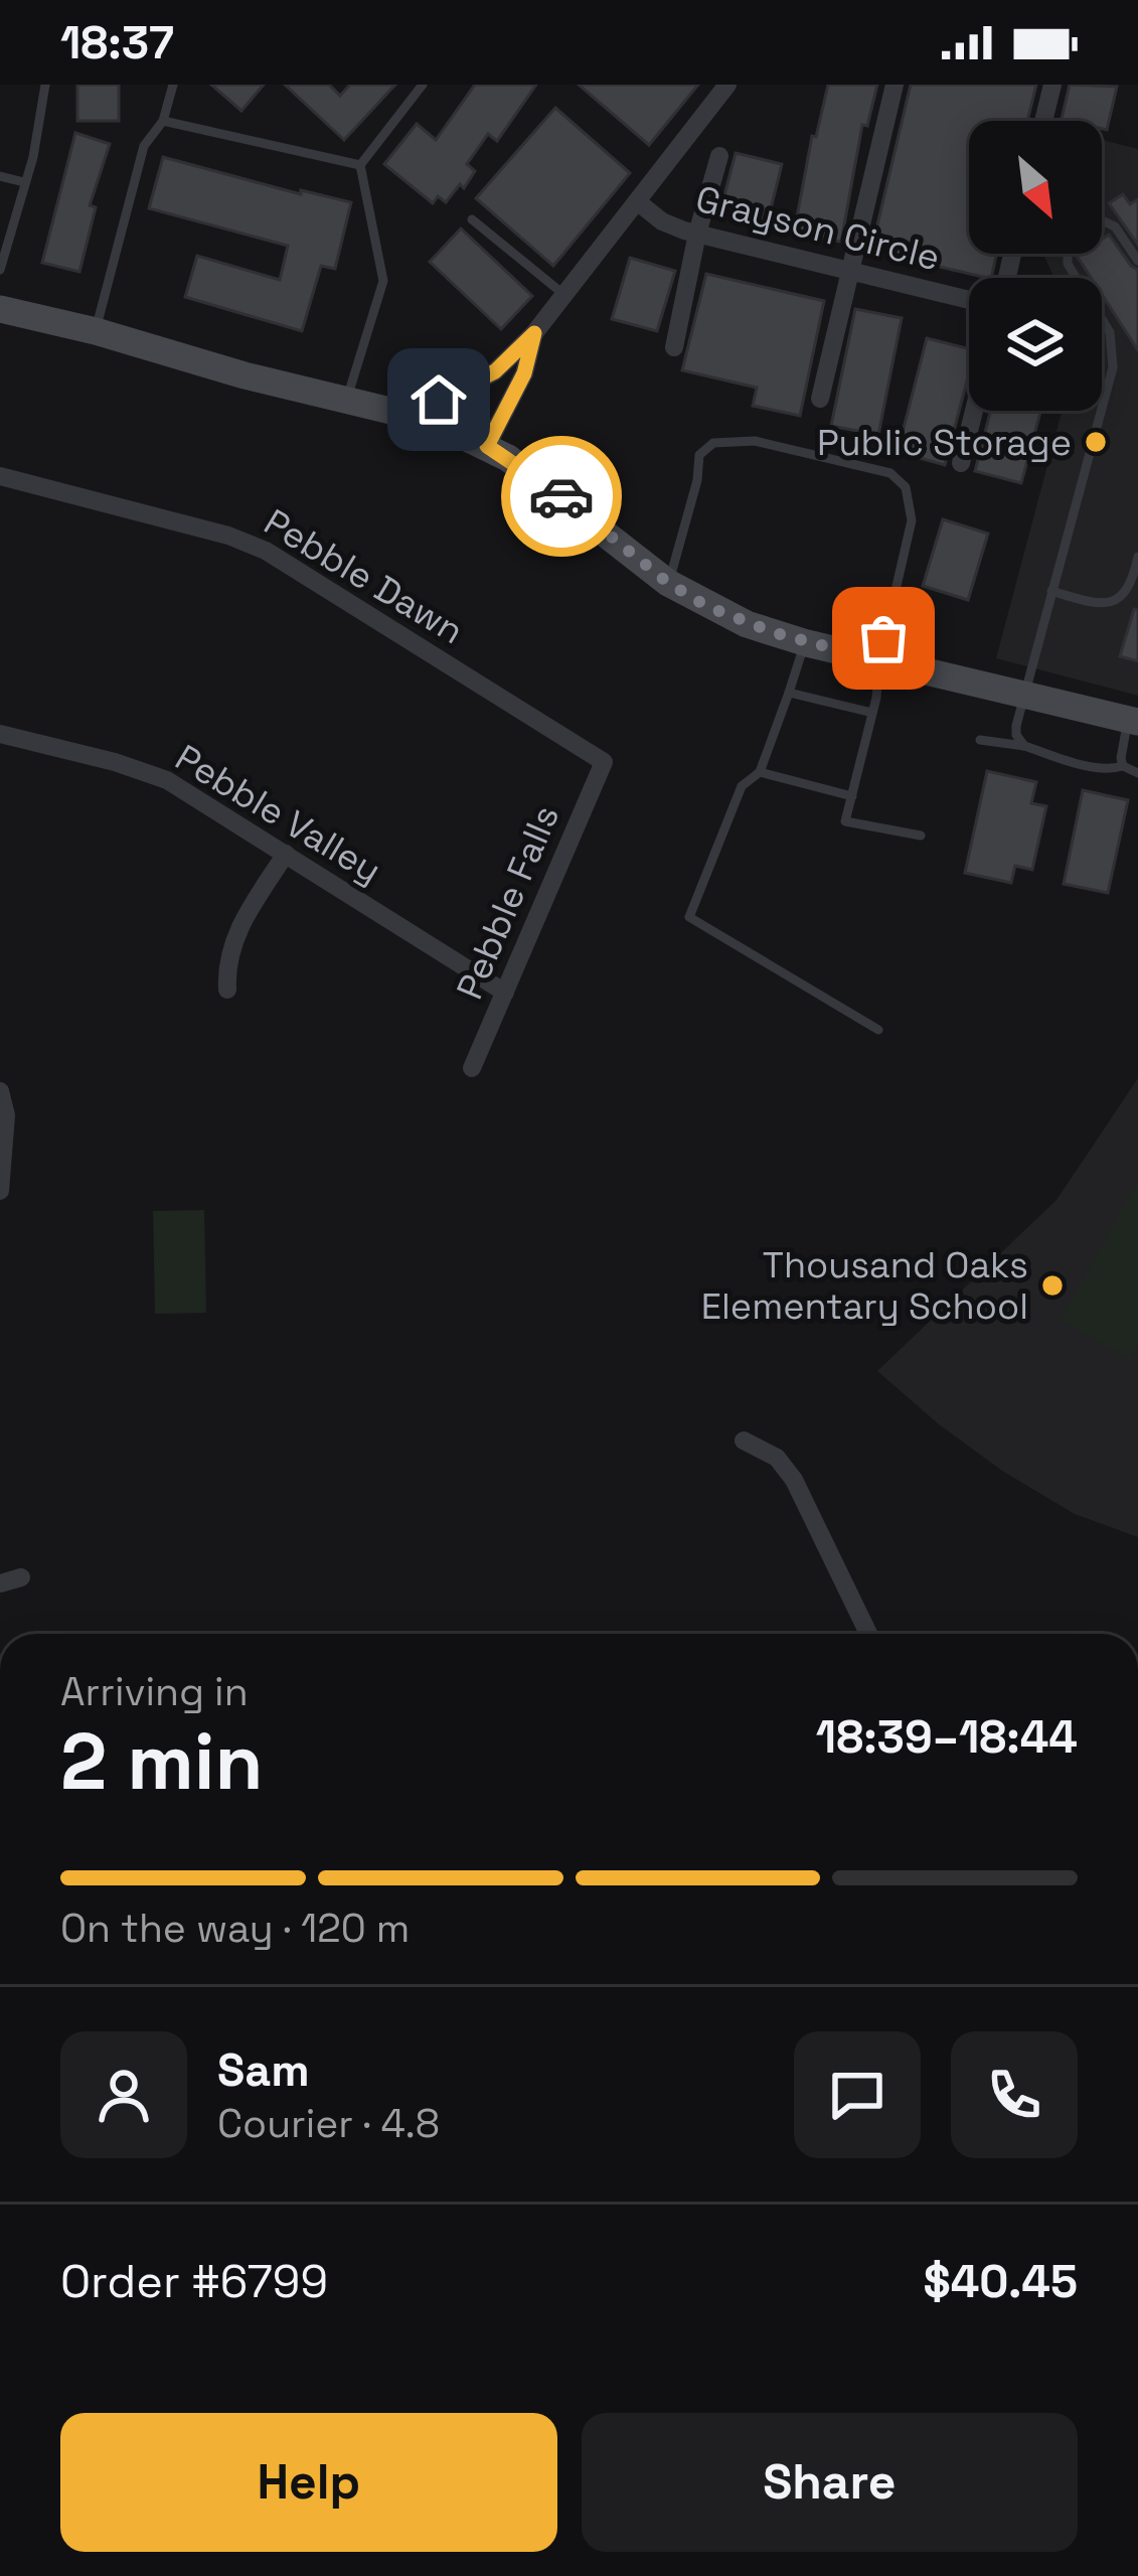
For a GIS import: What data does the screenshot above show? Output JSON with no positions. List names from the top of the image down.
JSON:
{
  "streets": {
    "street": [
      "Grayson Circle",
      "Pebble Dawn",
      "Pebble Valley",
      "Pebble Falls"
    ]
  },
  "crossings": [
    ["Pebble Dawn", "Pebble Falls"],
    ["Pebble Valley", "Pebble Falls"]
  ],
  "places": ["Public Storage", "Thousand Oaks Elementary School"],
  "north": "bottom right",
  "page": {
    "status": "18:37",
    "heading": ["2 min", "Arriving in", "18:39–18:44"],
    "panel": [
      "Sam",
      "Courier · 4.8",
      "Order #6799",
      "$40.45"
    ],
    "bar": "On the way · 120 m",
    "buttons": ["Help", "Share"]
  }
}
